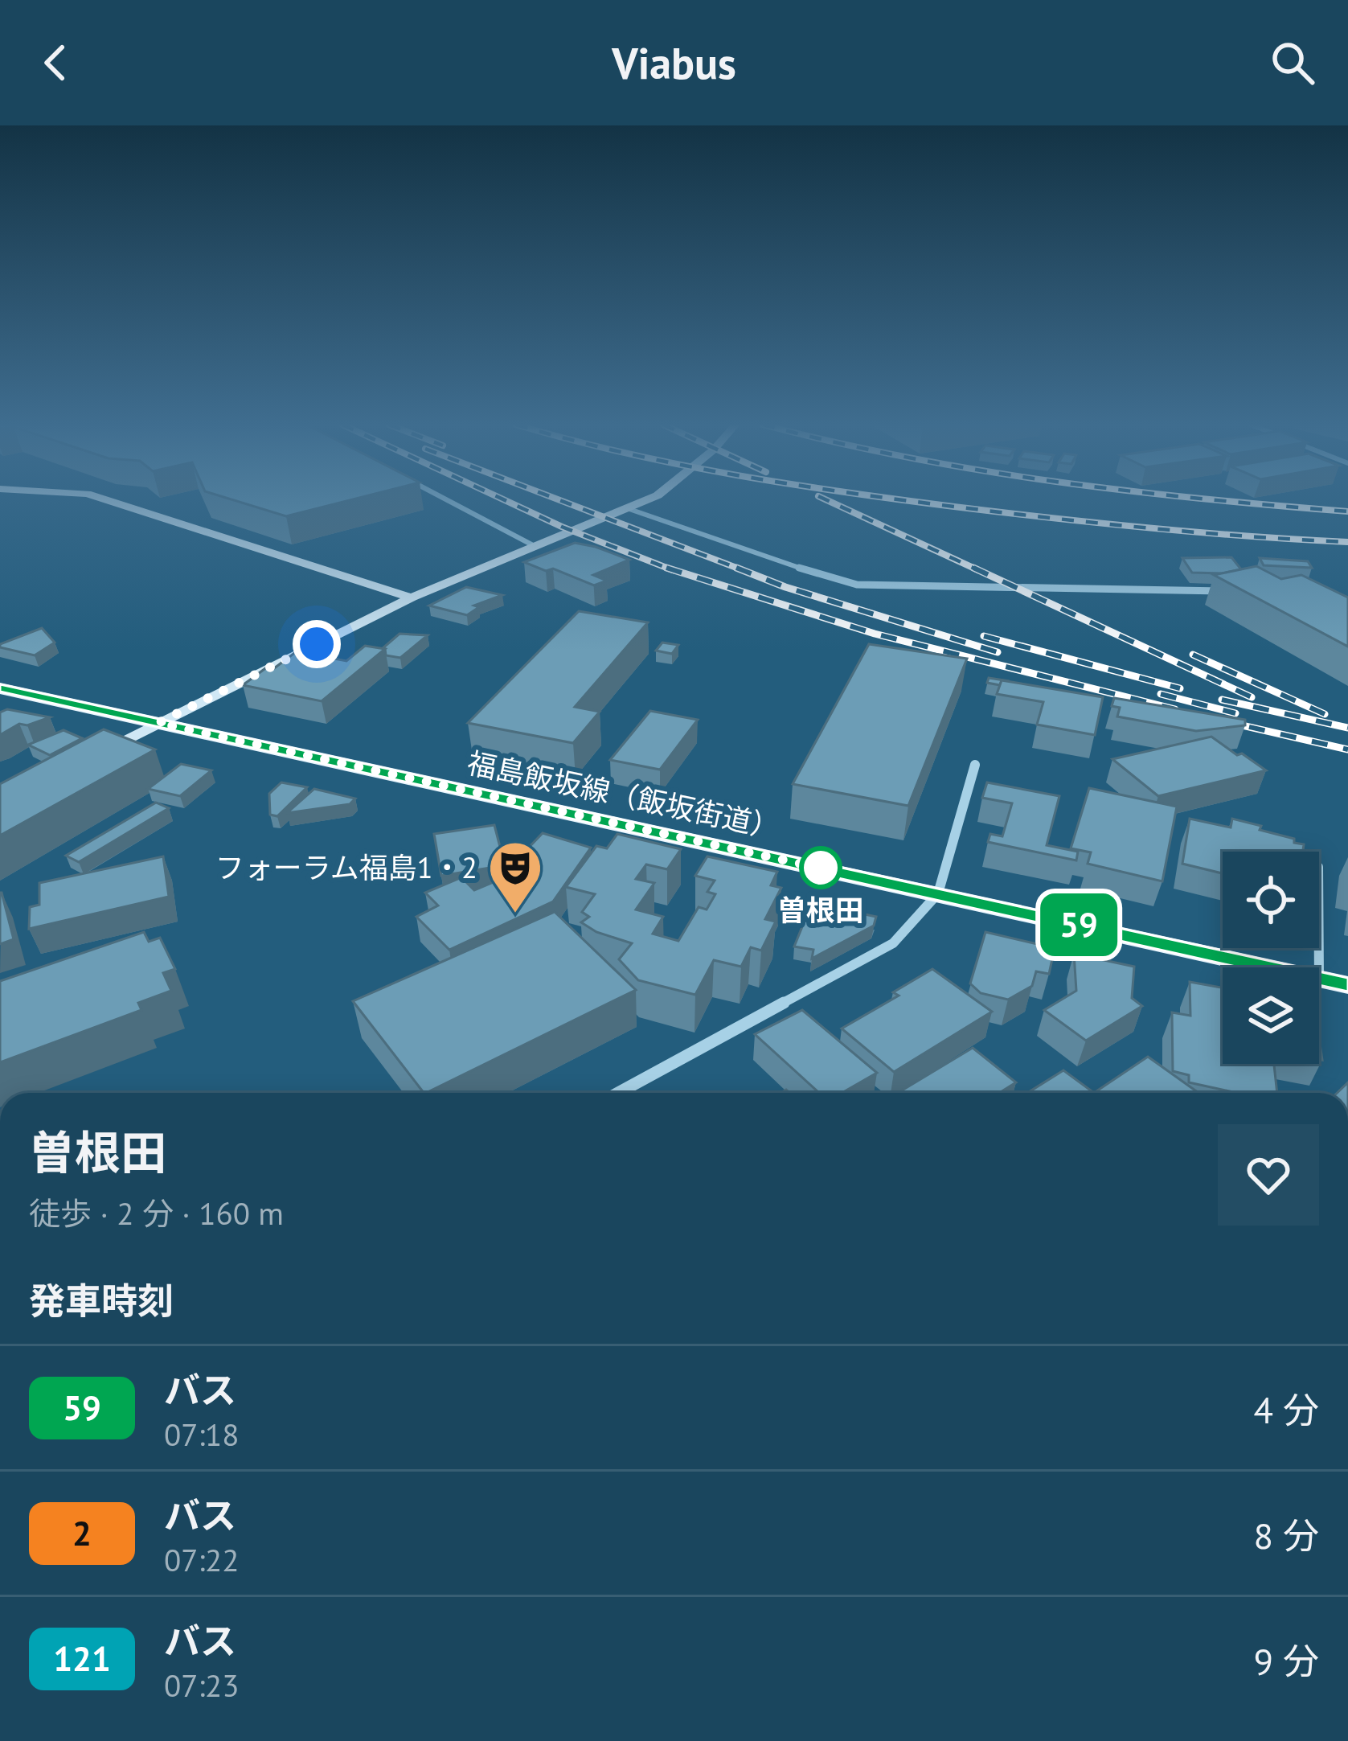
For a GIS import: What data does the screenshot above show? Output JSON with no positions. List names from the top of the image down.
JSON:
{
  "streets": {
    "main road": ["福島飯坂線（飯坂街道）"]
  },
  "places": {
    "other": ["曽根田"],
    "theatre": ["フォーラム福島1・2"]
  },
  "lines": ["bus line 59"],
  "page": {
    "header": "Viabus",
    "on_map": "59",
    "heading": [
      ["曽根田", "徒歩 · 2 分 · 160 m"],
      "発車時刻"
    ],
    "list": [
      {
        "mark": "59",
        "name": "バス",
        "note": "07:18",
        "value": "4 分"
      },
      {
        "mark": "2",
        "name": "バス",
        "note": "07:22",
        "value": "8 分"
      },
      {
        "mark": "121",
        "name": "バス",
        "note": "07:23",
        "value": "9 分"
      }
    ]
  }
}
